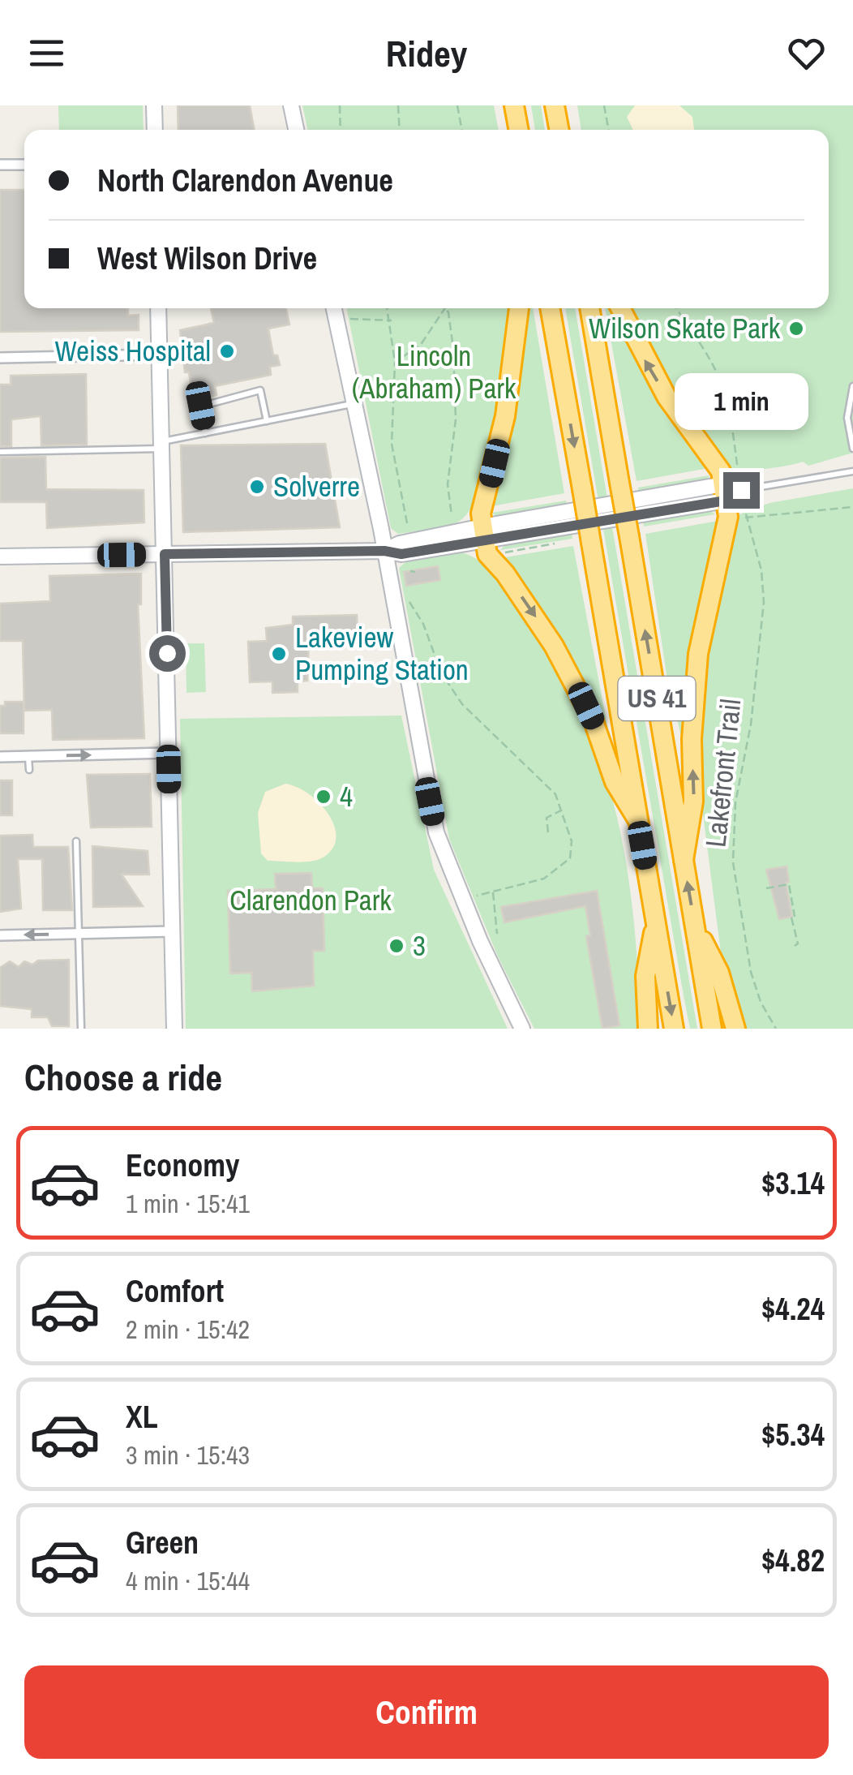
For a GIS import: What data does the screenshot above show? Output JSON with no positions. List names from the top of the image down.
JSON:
{
  "streets": {
    "highway": ["US 41"],
    "path": ["Lakefront Trail"]
  },
  "parks": ["Lincoln (Abraham) Park", "Clarendon Park"],
  "places": [
    "Wilson Skate Park",
    "Weiss Hospital",
    "Solverre",
    "Lakeview Pumping Station",
    "4",
    "3"
  ],
  "page": {
    "header": "Ridey",
    "banner": ["North Clarendon Avenue", "West Wilson Drive"],
    "bubble": "1 min",
    "heading": "Choose a ride",
    "list": [
      {
        "name": "Economy",
        "note": "1 min · 15:41",
        "value": "$3.14"
      },
      {
        "name": "Comfort",
        "note": "2 min · 15:42",
        "value": "$4.24"
      },
      {
        "name": "XL",
        "note": "3 min · 15:43",
        "value": "$5.34"
      },
      {
        "name": "Green",
        "note": "4 min · 15:44",
        "value": "$4.82"
      }
    ],
    "buttons": "Confirm"
  }
}
